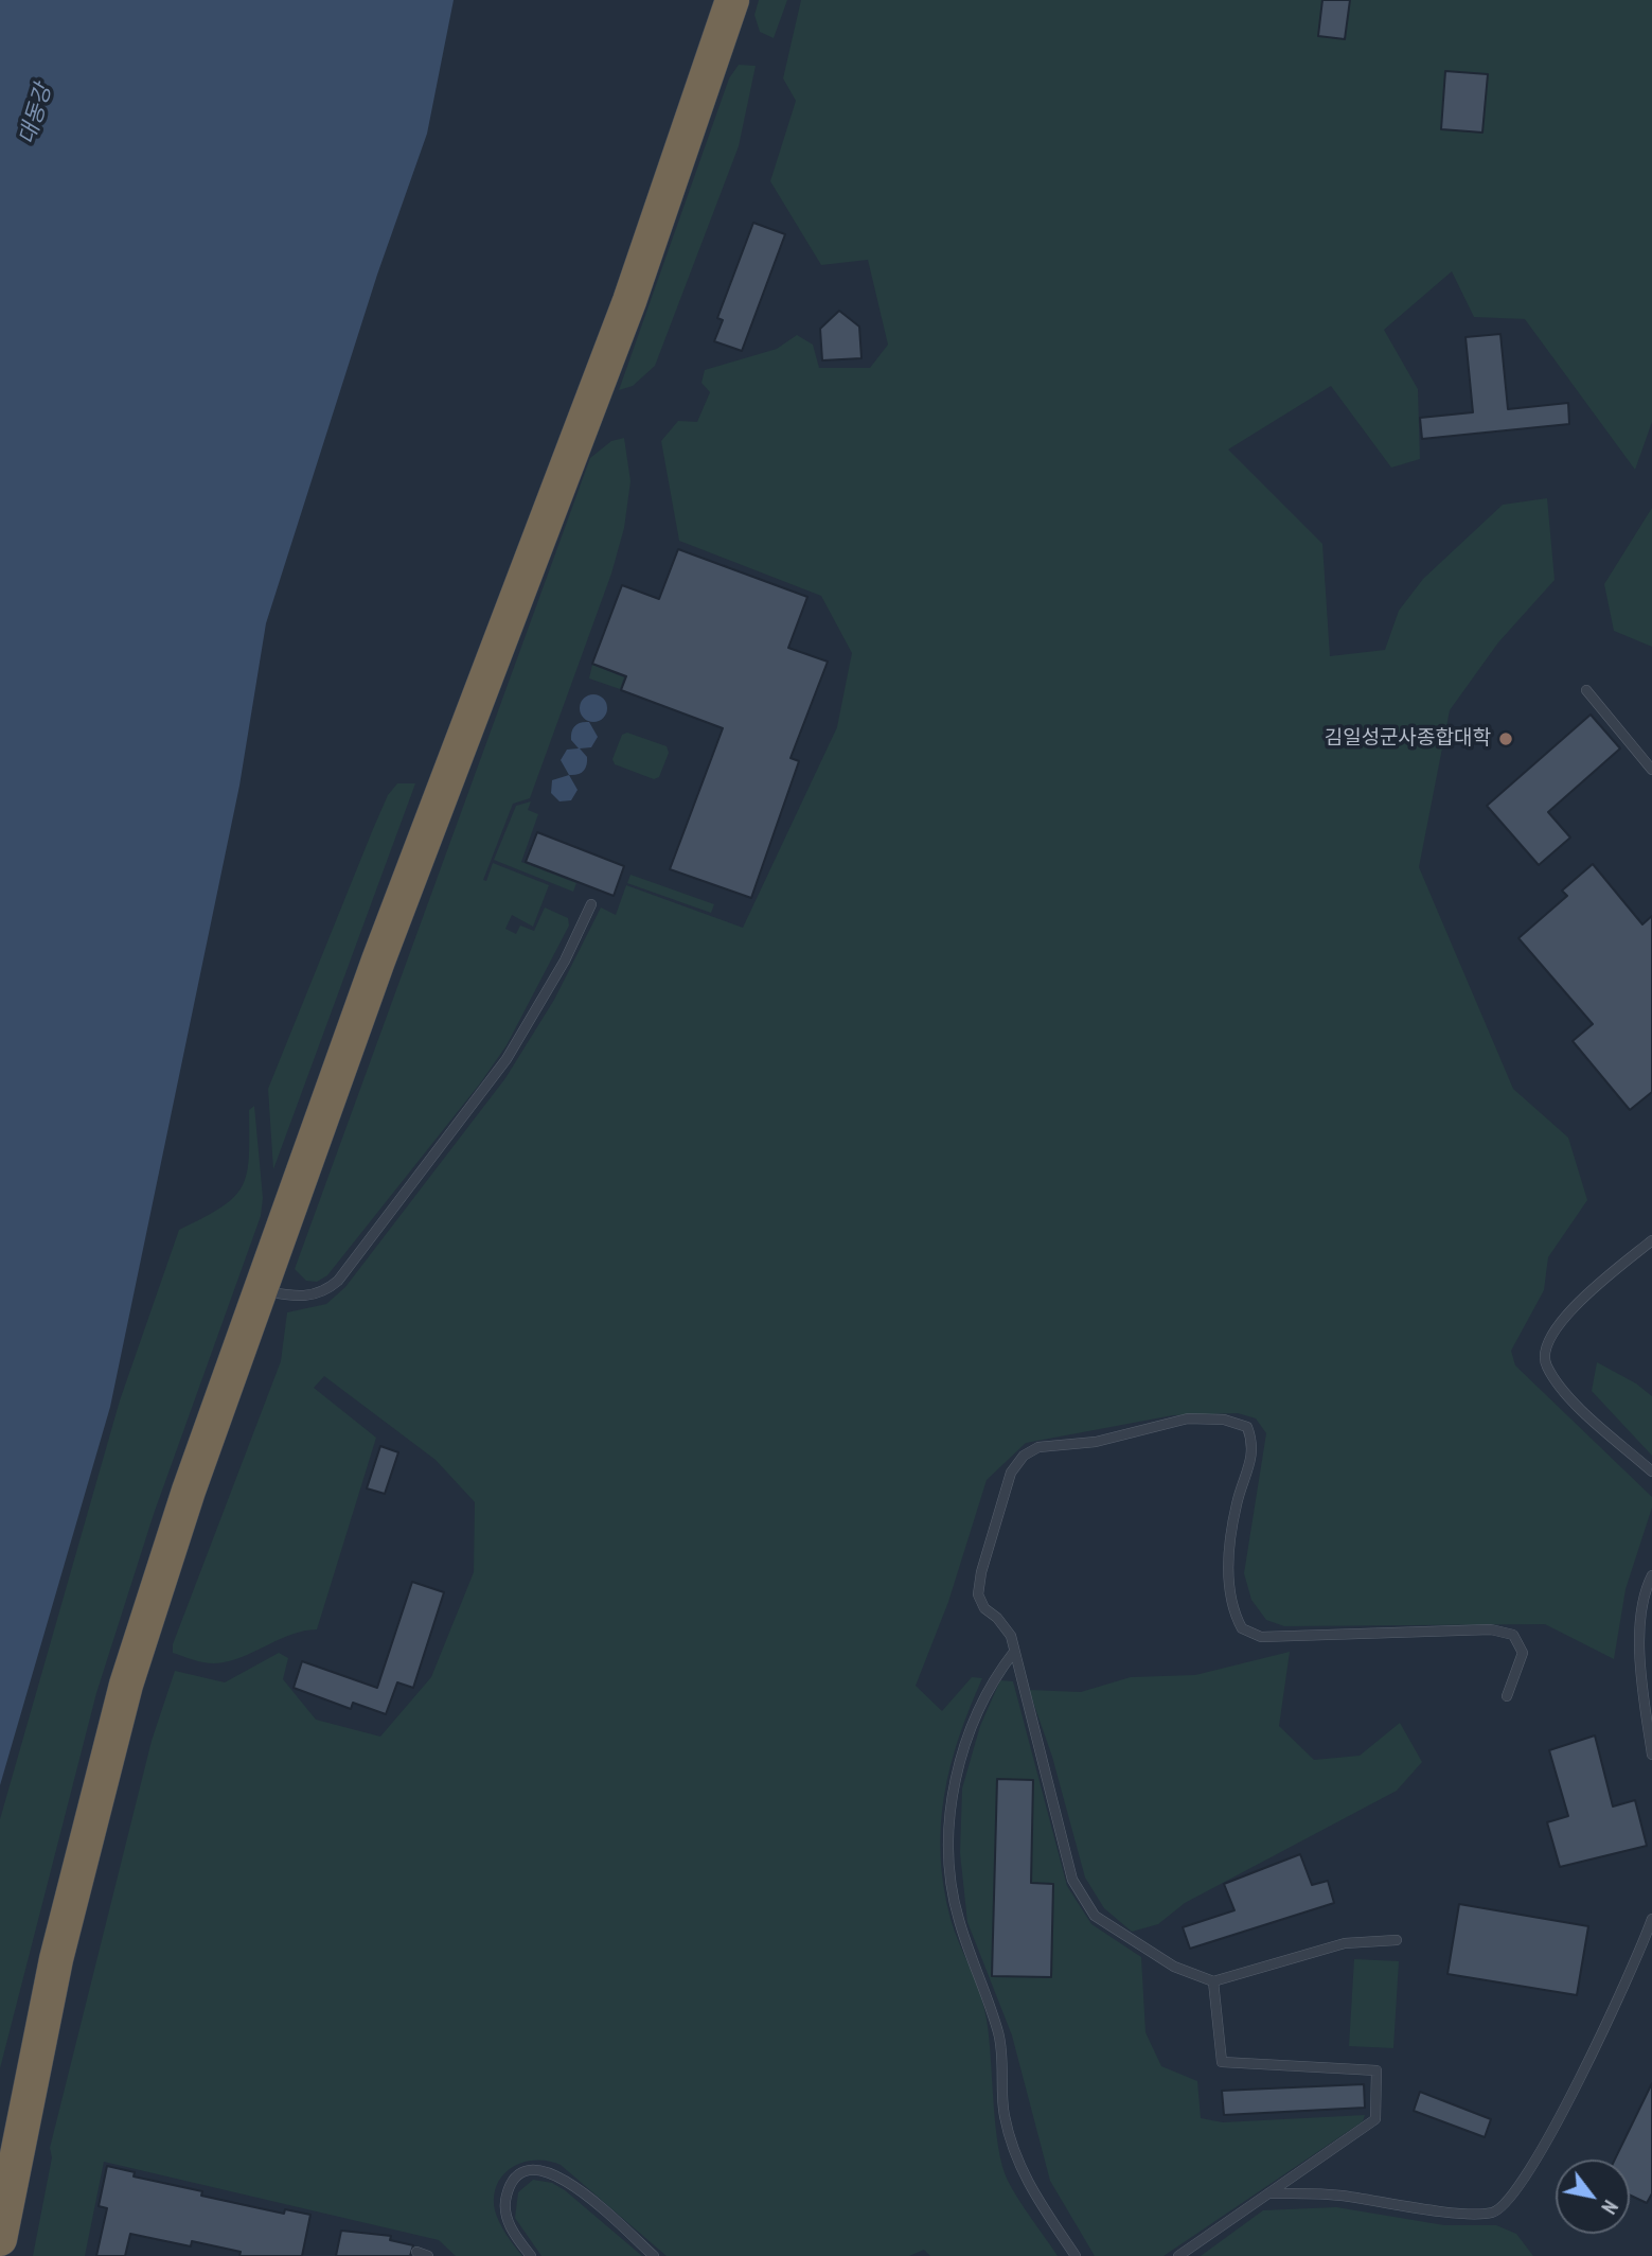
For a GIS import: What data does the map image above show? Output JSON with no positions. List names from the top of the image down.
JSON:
{
  "water": ["대동강"],
  "places": ["김일성군사종합대학"],
  "north": "bottom right"
}
